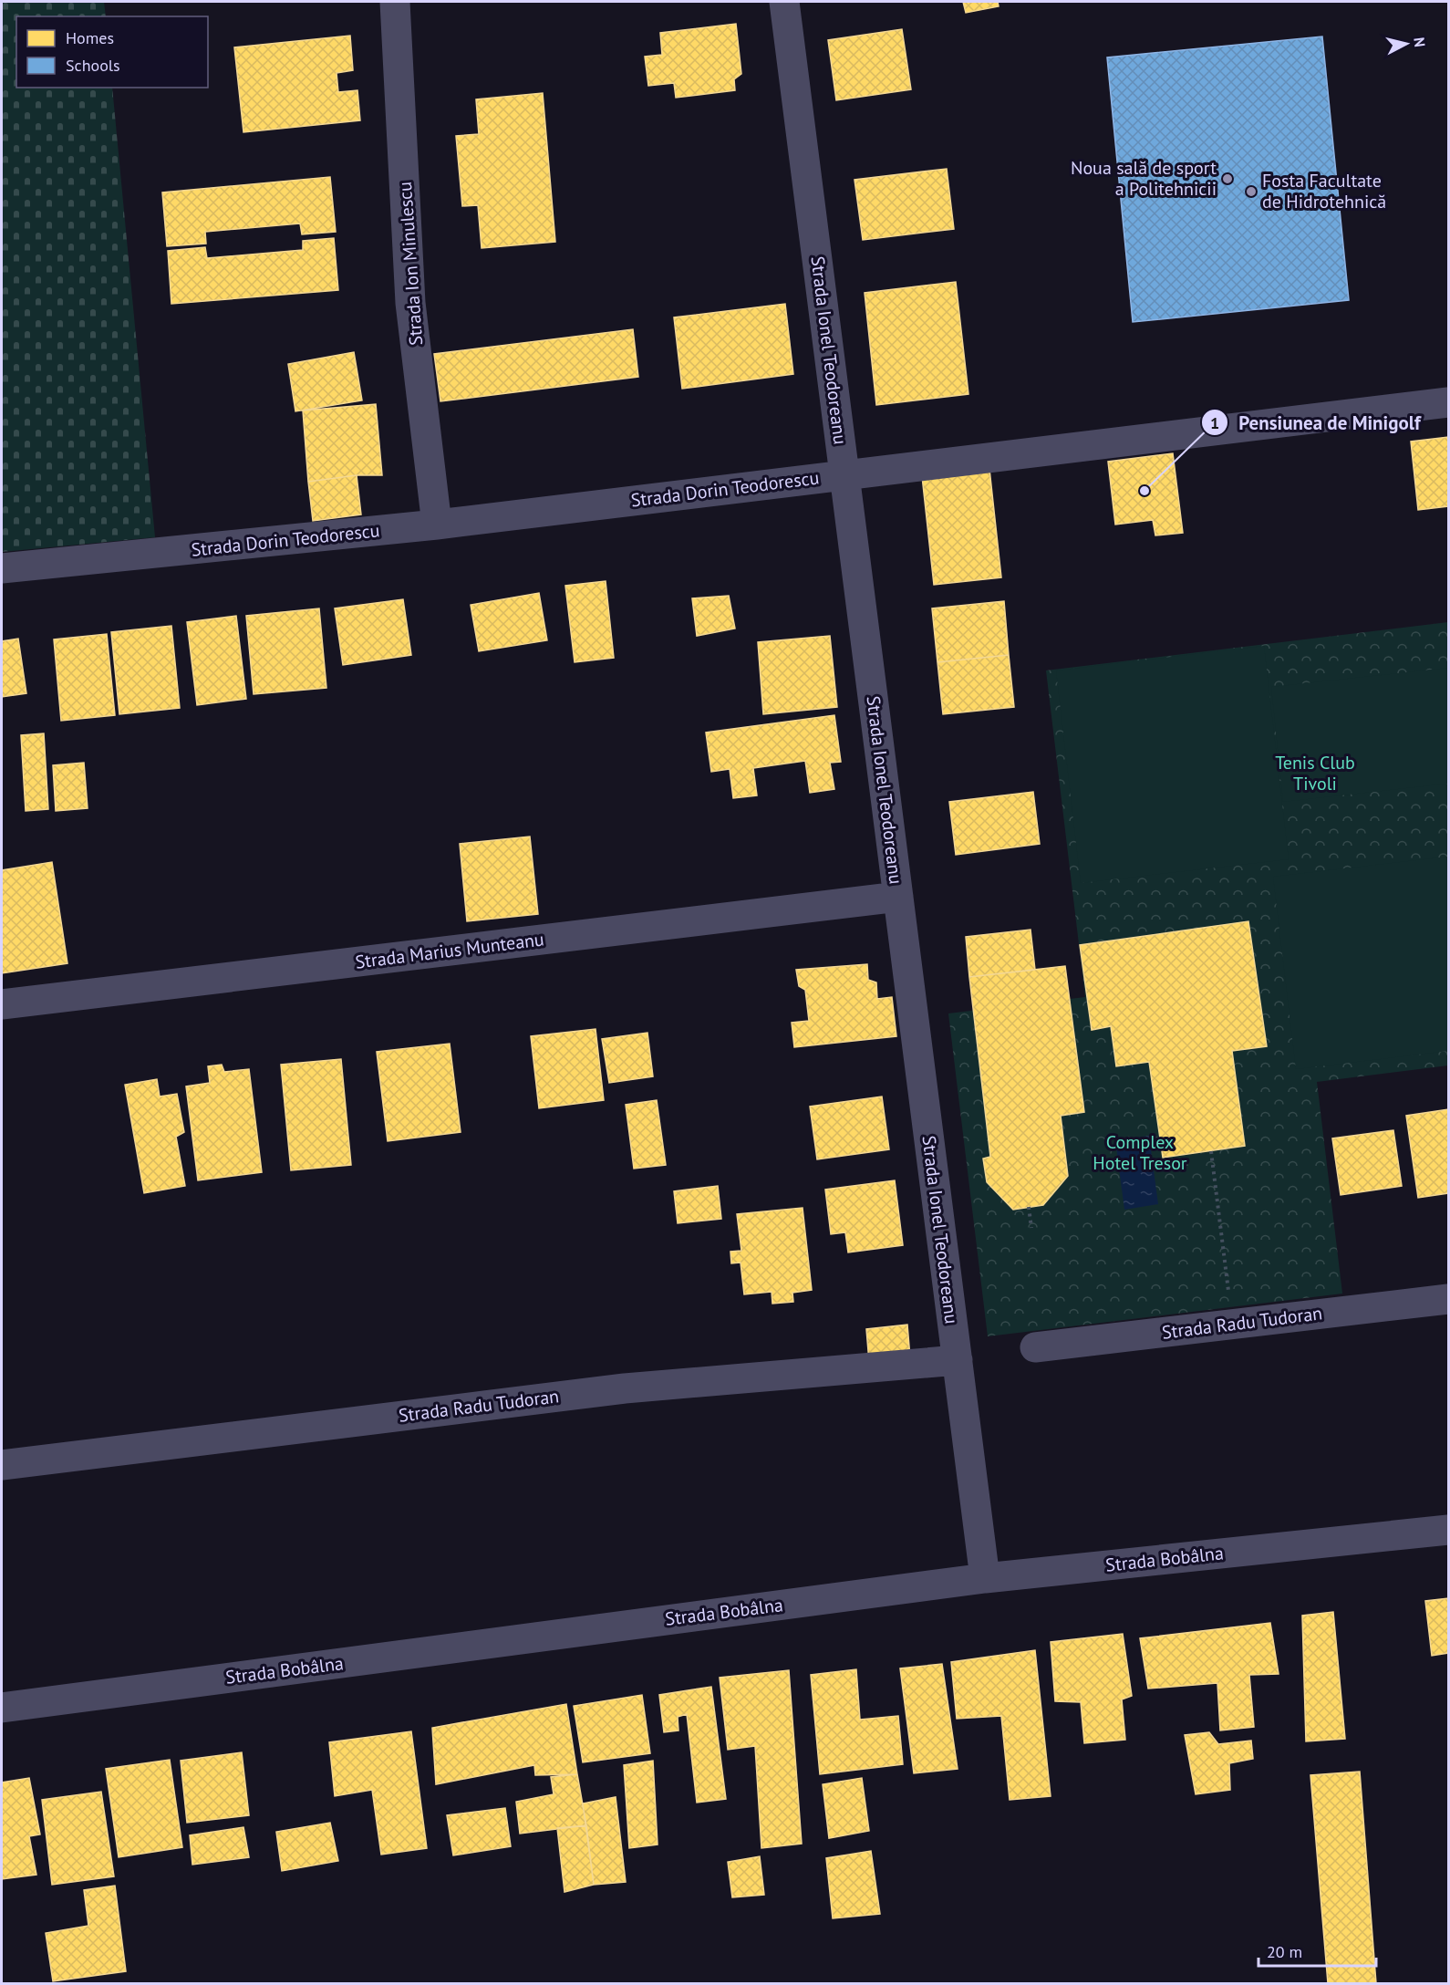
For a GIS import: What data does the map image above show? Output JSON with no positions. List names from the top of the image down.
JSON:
{
  "streets": {
    "street": [
      "Strada Ion Minulescu",
      "Strada Ionel Teodoreanu",
      "Strada Dorin Teodorescu",
      "Strada Marius Munteanu",
      "Strada Radu Tudoran",
      "Strada Bobâlna"
    ]
  },
  "crossings": [
    ["Strada Ion Minulescu", "Strada Dorin Teodorescu"],
    ["Strada Ionel Teodoreanu", "Strada Dorin Teodorescu"],
    ["Strada Ionel Teodoreanu", "Strada Marius Munteanu"],
    ["Strada Ionel Teodoreanu", "Strada Radu Tudoran"],
    ["Strada Ionel Teodoreanu", "Strada Bobâlna"]
  ],
  "parks": ["Tenis Club Tivoli", "Complex Hotel Tresor"],
  "places": ["Noua sală de sport a Politehnicii", "Fosta Facultate de Hidrotehnică", "Pensiunea de Minigolf"],
  "legend": ["Homes", "Schools"],
  "scale_bar": "20 m",
  "north": "right"
}
